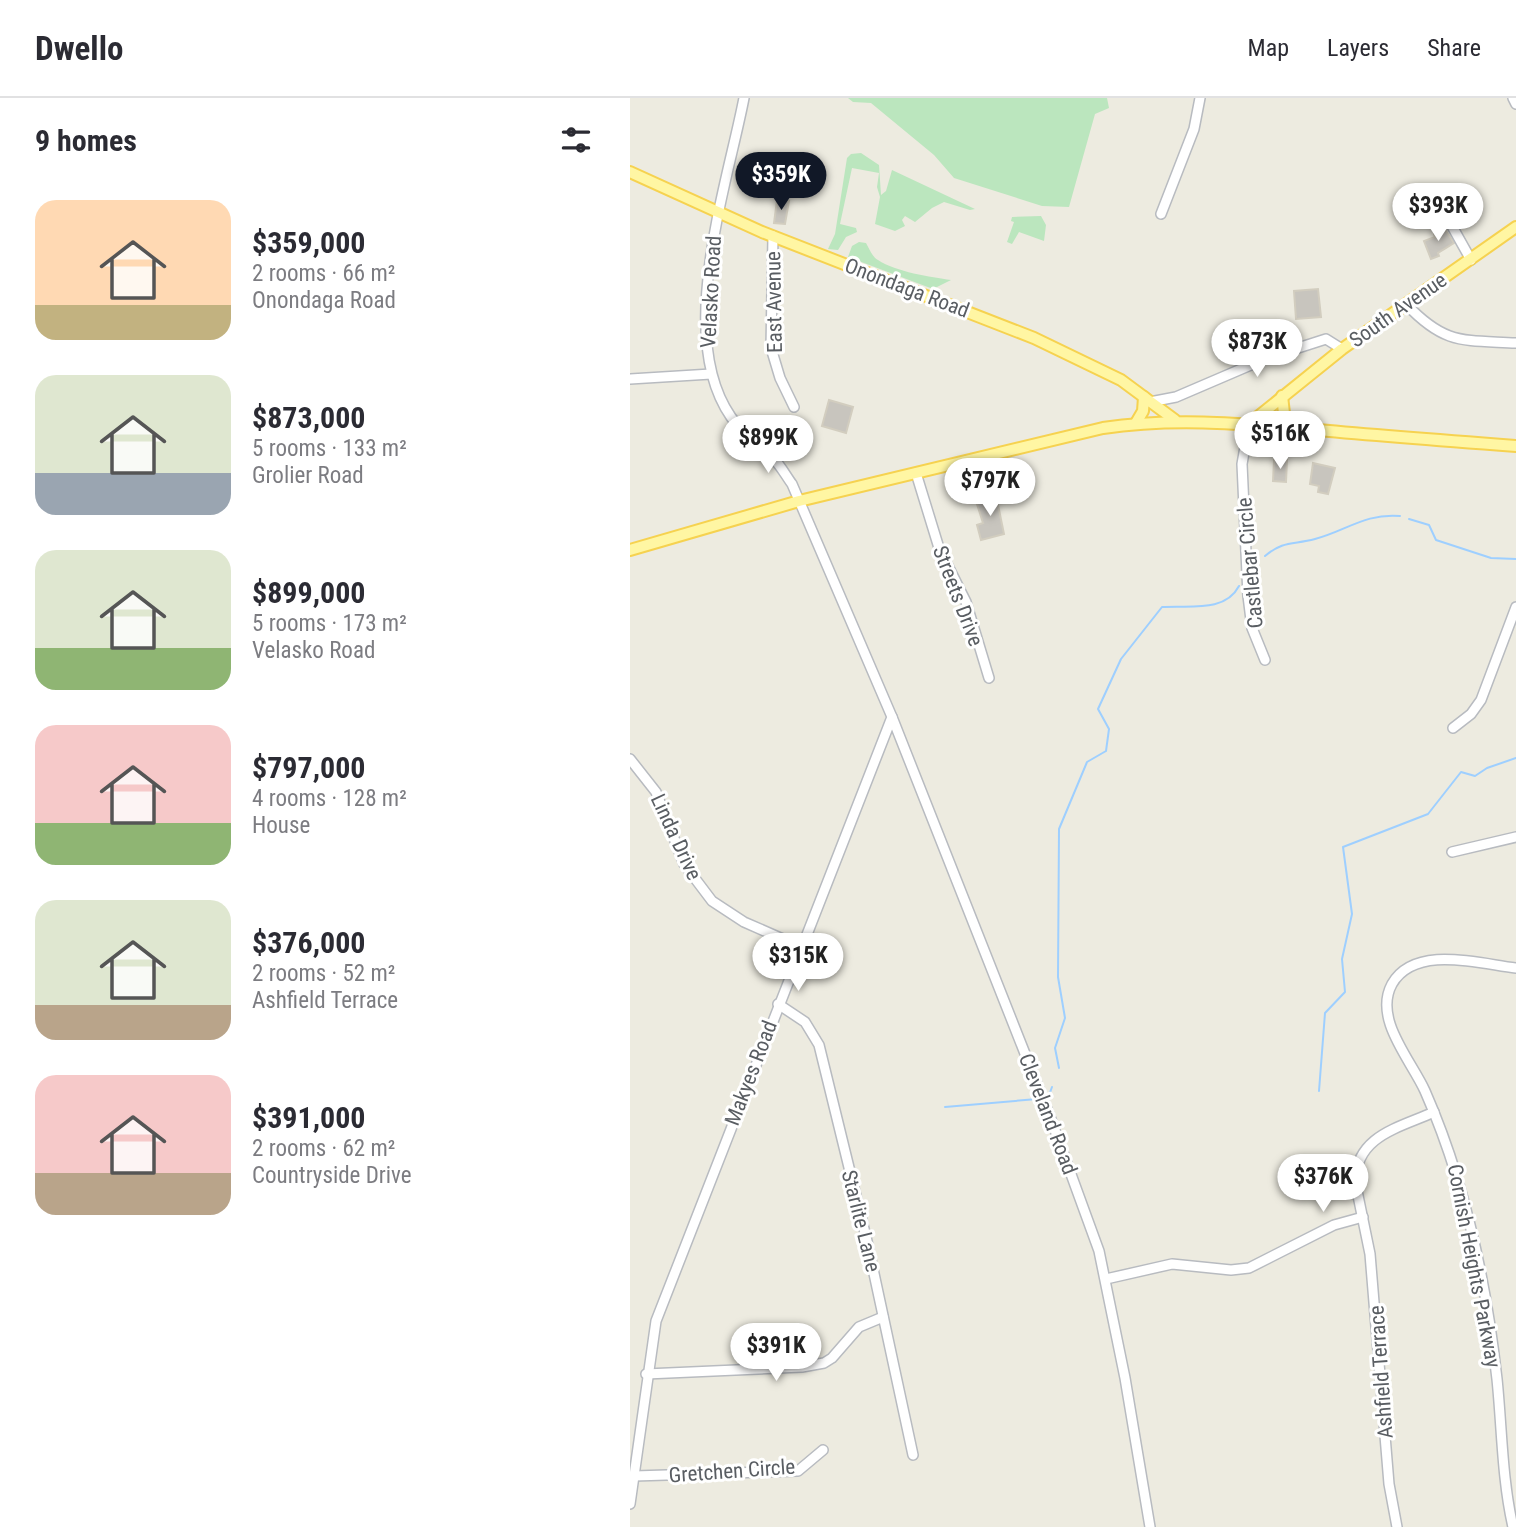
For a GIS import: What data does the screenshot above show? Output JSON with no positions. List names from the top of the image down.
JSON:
{
  "streets": {
    "main road": ["Onondaga Road", "South Avenue"],
    "street": [
      "Velasko Road",
      "East Avenue",
      "Castlebar Circle",
      "Streets Drive",
      "Linda Drive",
      "Makyes Road",
      "Cleveland Road",
      "Starlite Lane",
      "Cornish Heights Parkway",
      "Ashfield Terrace",
      "Gretchen Circle"
    ]
  },
  "crossings": [
    ["Onondaga Road", "Velasko Road"],
    ["Onondaga Road", "East Avenue"],
    ["South Avenue", "Castlebar Circle"],
    ["Linda Drive", "Makyes Road"],
    ["Makyes Road", "Cleveland Road"],
    ["Makyes Road", "Starlite Lane"],
    ["Makyes Road", "Gretchen Circle"],
    ["Cornish Heights Parkway", "Ashfield Terrace"]
  ],
  "page": {
    "header": "Dwello",
    "nav": ["Map", "Layers", "Share"],
    "heading": "9 homes",
    "price": [
      "$359K",
      "$393K",
      "$873K",
      "$516K",
      "$899K",
      "$797K",
      "$315K",
      "$376K",
      "$391K"
    ],
    "list": [
      {
        "name": "$359,000",
        "note": "2 rooms · 66 m² · Onondaga Road"
      },
      {
        "name": "$873,000",
        "note": "5 rooms · 133 m² · Grolier Road"
      },
      {
        "name": "$899,000",
        "note": "5 rooms · 173 m² · Velasko Road"
      },
      {
        "name": "$797,000",
        "note": "4 rooms · 128 m² · House"
      },
      {
        "name": "$376,000",
        "note": "2 rooms · 52 m² · Ashfield Terrace"
      },
      {
        "name": "$391,000",
        "note": "2 rooms · 62 m² · Countryside Drive"
      }
    ]
  }
}
